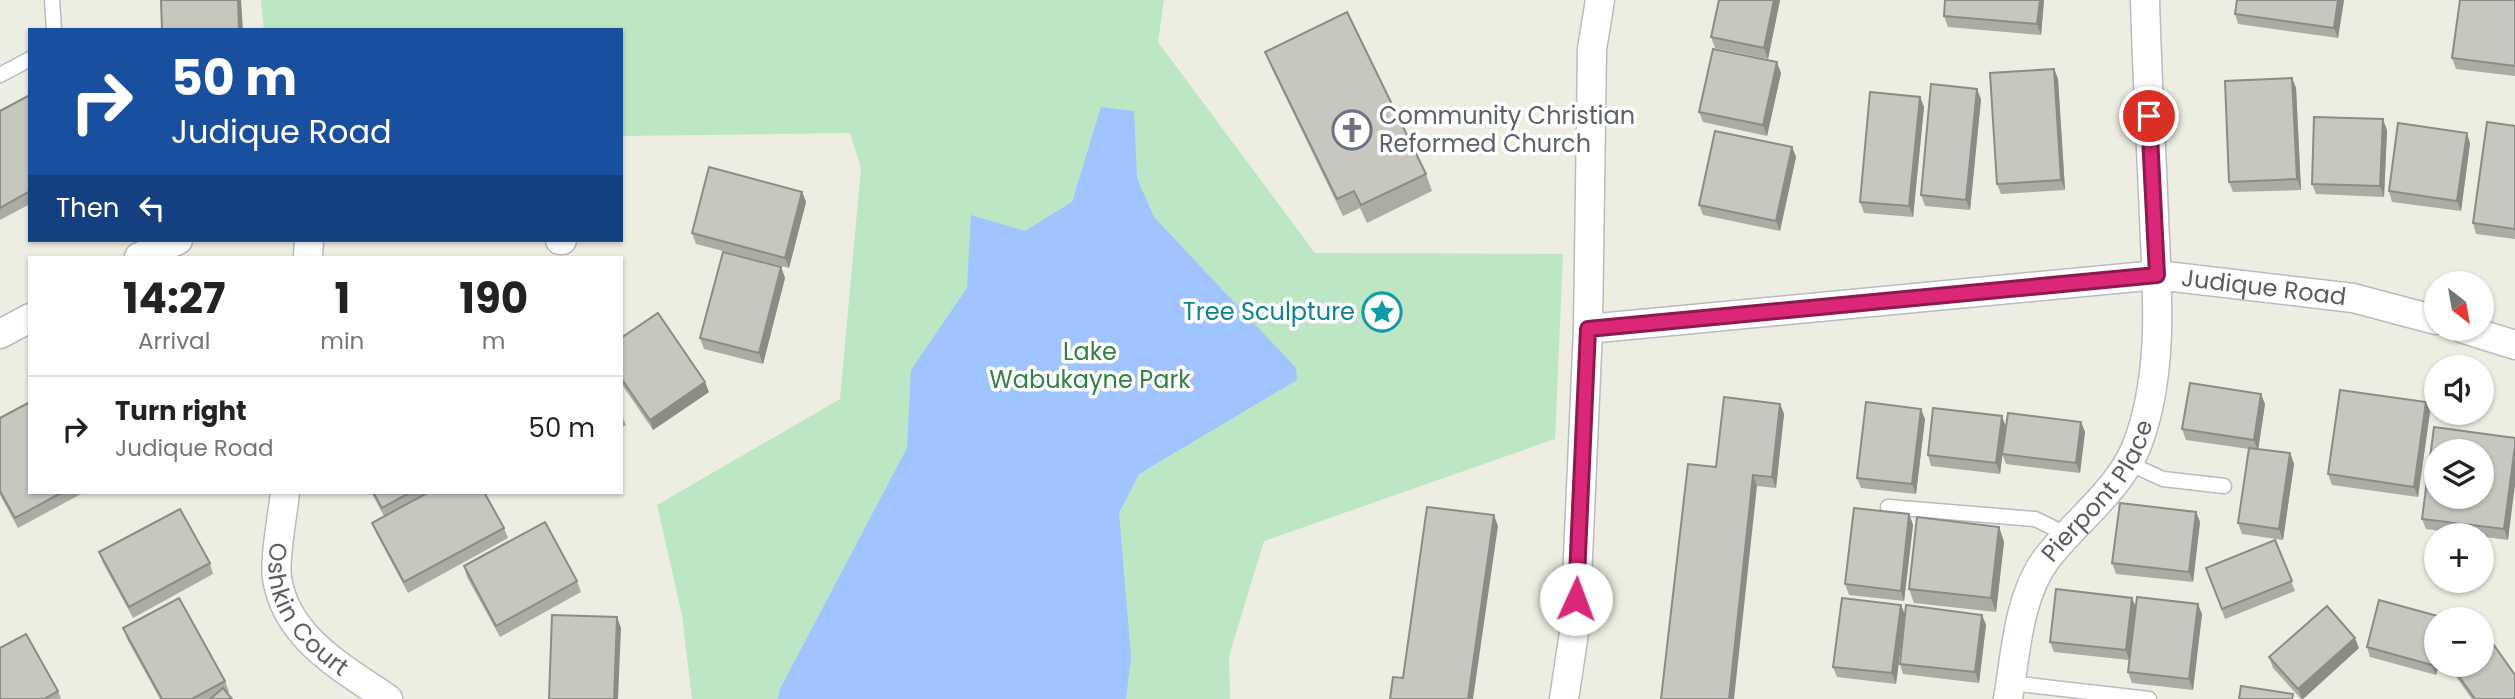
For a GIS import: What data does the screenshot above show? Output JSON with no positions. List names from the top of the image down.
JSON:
{
  "streets": {
    "street": ["Judique Road", "Pierpont Place", "Oshkin Court"]
  },
  "crossings": [
    ["Judique Road", "Pierpont Place"]
  ],
  "parks": ["Lake Wabukayne Park"],
  "places": {
    "church": ["Community Christian Reformed Church"],
    "place": ["Tree Sculpture"]
  },
  "north": "bottom right",
  "page": {
    "turn": ["50 m", "Judique Road"],
    "then": "Then",
    "eta": [
      "14:27",
      "Arrival",
      "1",
      "min",
      "190",
      "m"
    ],
    "map_buttons": ["+", "−"],
    "list": [
      {
        "name": "Turn right",
        "note": "Judique Road",
        "value": "50 m"
      }
    ]
  }
}
